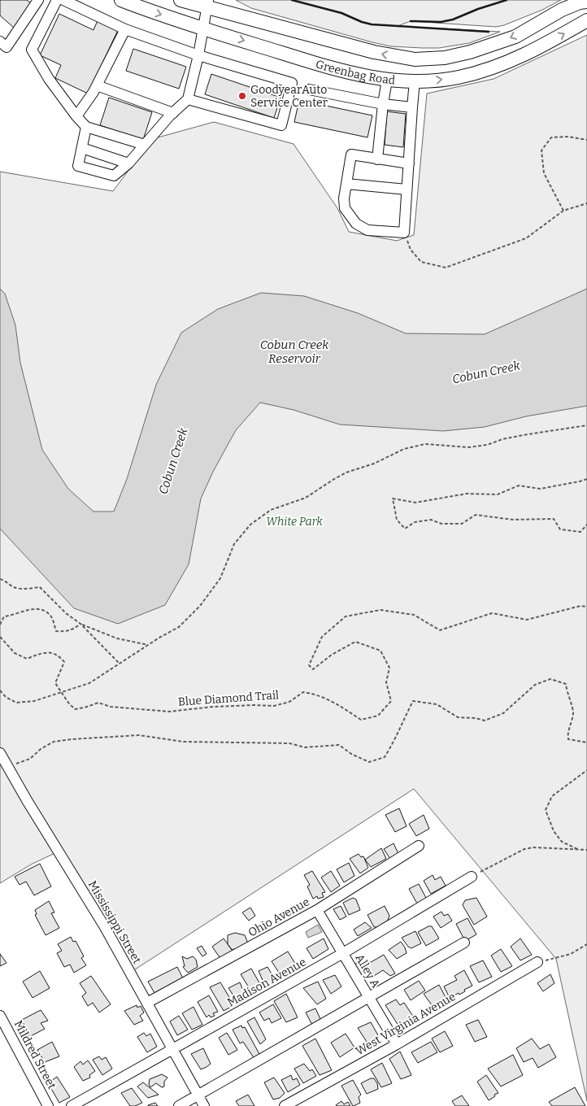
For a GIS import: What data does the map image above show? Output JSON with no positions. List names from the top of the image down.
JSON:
{
  "streets": {
    "main road": ["Greenbag Road"],
    "street": [
      "Ohio Avenue",
      "Mississippi Street",
      "Alley A",
      "Madison Avenue",
      "West Virginia Avenue",
      "Mildred Street"
    ],
    "path": ["Blue Diamond Trail"]
  },
  "crossings": [
    ["Ohio Avenue", "Mississippi Street"],
    ["Ohio Avenue", "Alley A"],
    ["Mississippi Street", "Madison Avenue"],
    ["Alley A", "Madison Avenue"],
    ["Alley A", "West Virginia Avenue"]
  ],
  "water": ["Cobun Creek Reservoir", "Cobun Creek"],
  "parks": ["White Park"],
  "places": ["GoodyearAuto Service Center"]
}
